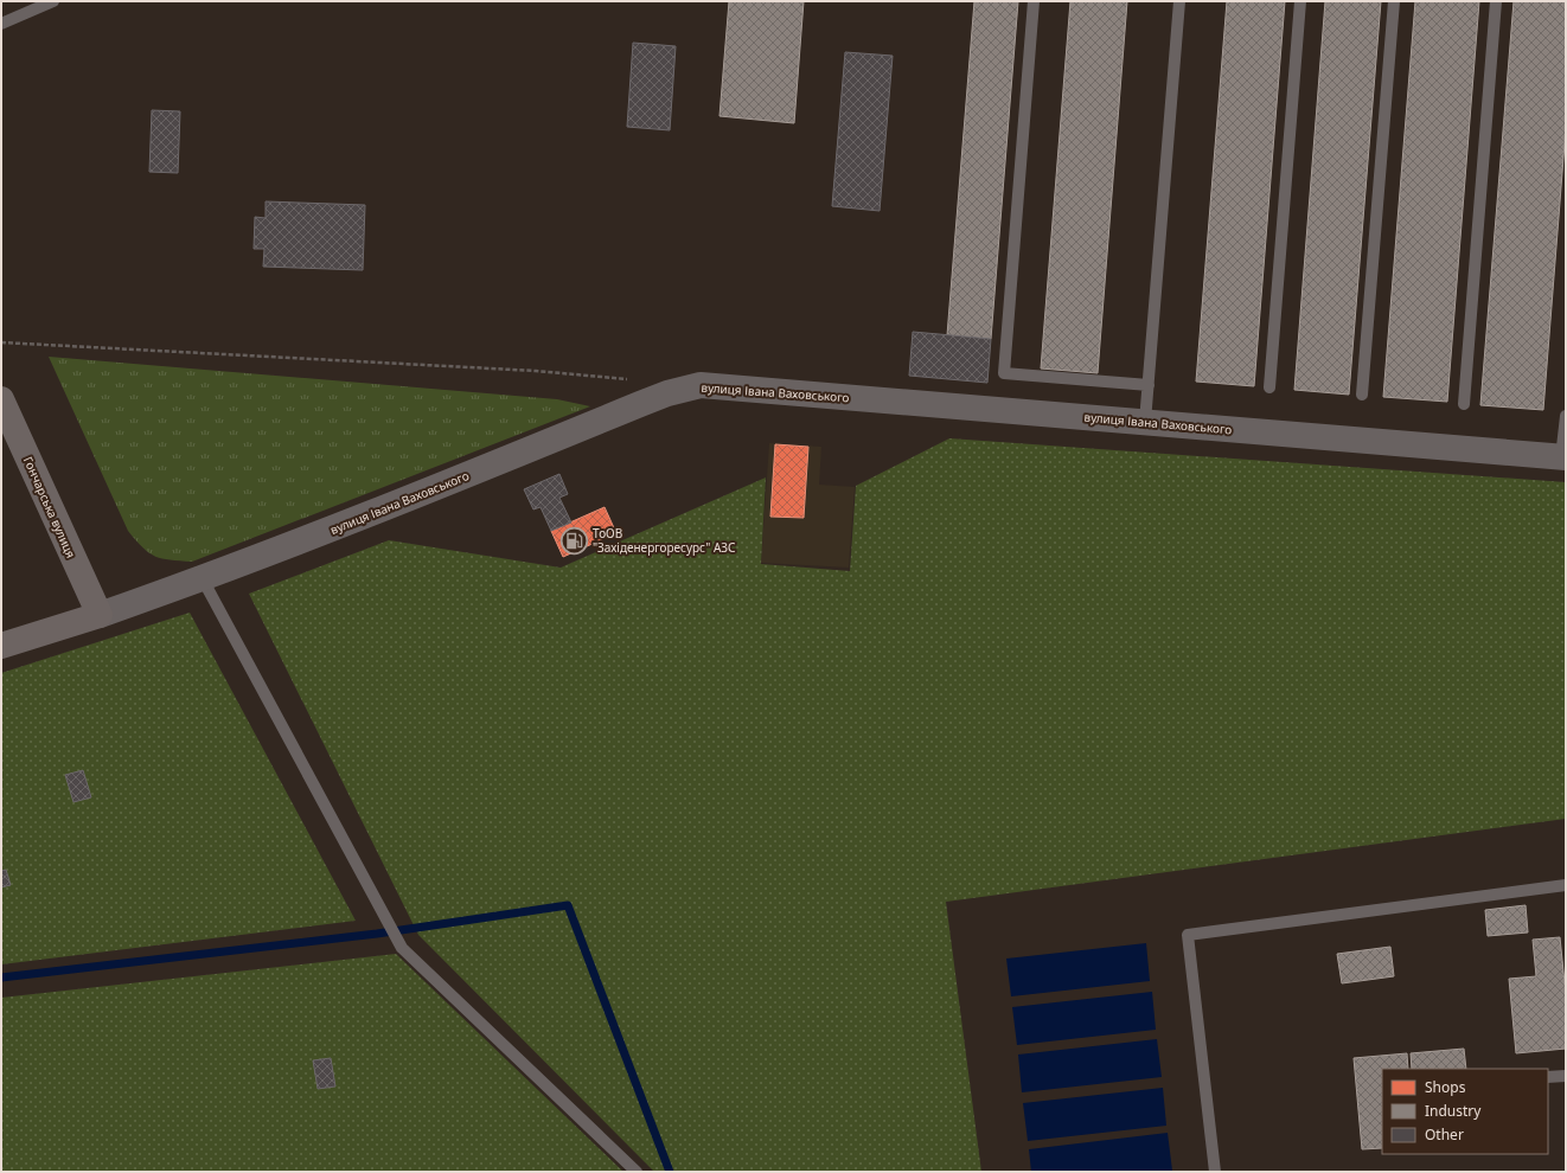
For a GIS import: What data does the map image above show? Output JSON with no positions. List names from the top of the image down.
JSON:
{
  "streets": {
    "main road": ["вулиця Івана Ваховського", "Гончарська вулиця"]
  },
  "crossings": [
    ["вулиця Івана Ваховського", "Гончарська вулиця"]
  ],
  "places": {
    "fuel station": ["ТоОВ \"Західенергоресурс\" АЗС"]
  },
  "legend": ["Shops", "Industry", "Other"]
}
